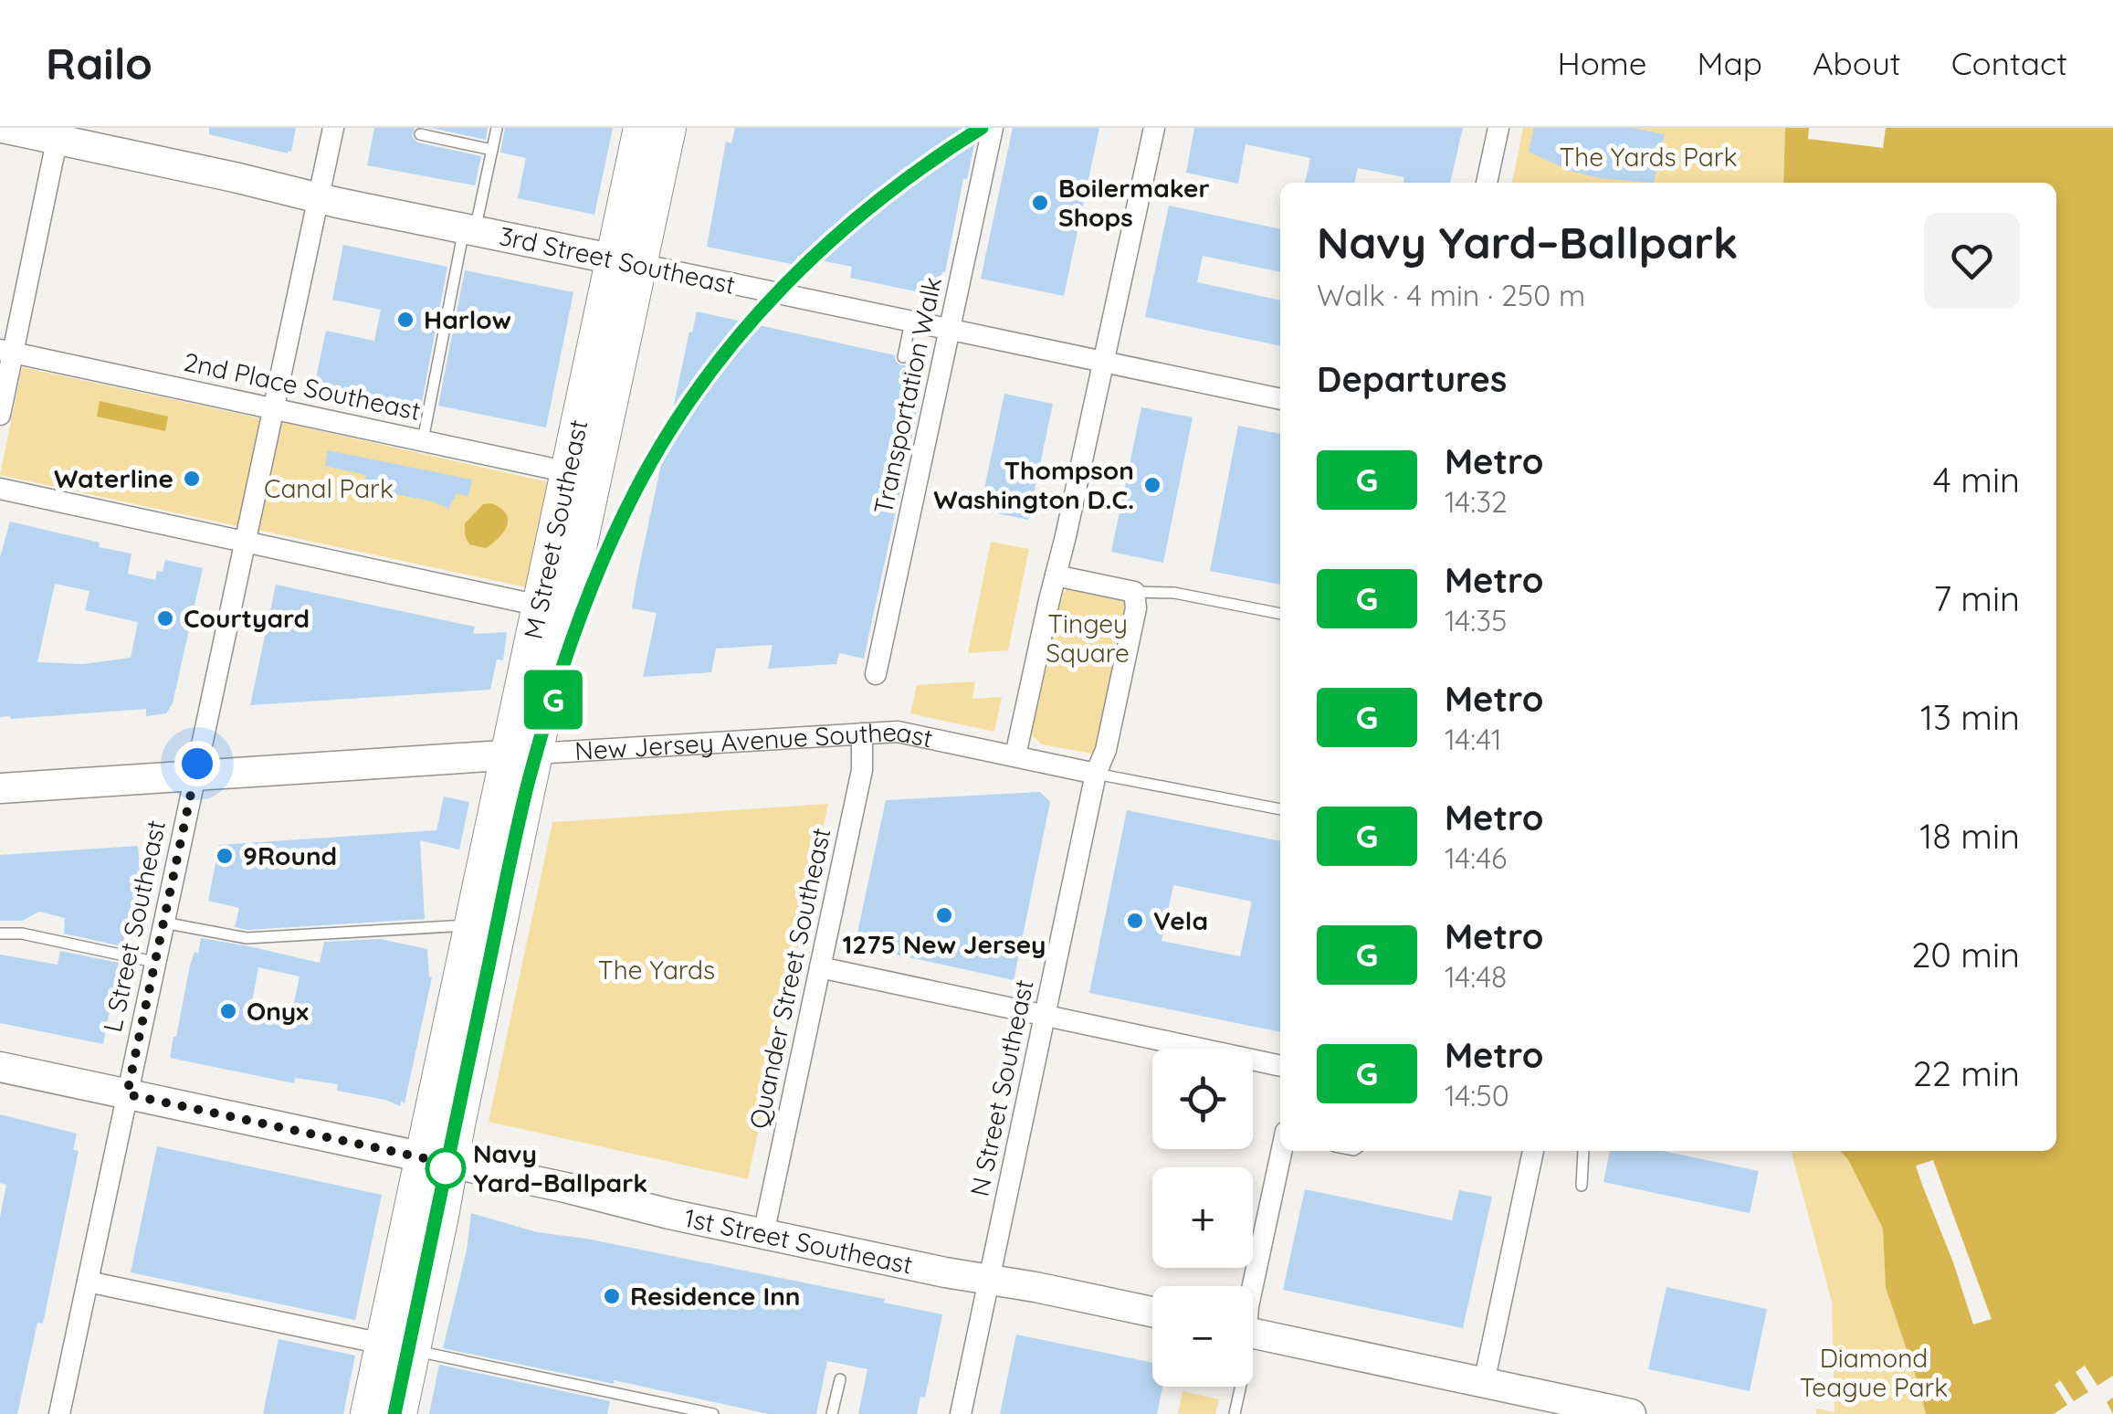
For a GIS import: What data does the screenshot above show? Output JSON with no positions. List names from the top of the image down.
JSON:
{
  "streets": {
    "main road": ["M Street Southeast"],
    "street": [
      "3rd Street Southeast",
      "2nd Place Southeast",
      "Transportation Walk",
      "New Jersey Avenue Southeast",
      "L Street Southeast",
      "Quander Street Southeast",
      "N Street Southeast",
      "1st Street Southeast"
    ]
  },
  "crossings": [
    ["3rd Street Southeast", "Transportation Walk"],
    ["3rd Street Southeast", "M Street Southeast"],
    ["3rd Street Southeast", "L Street Southeast"],
    ["2nd Place Southeast", "M Street Southeast"],
    ["2nd Place Southeast", "L Street Southeast"],
    ["M Street Southeast", "New Jersey Avenue Southeast"],
    ["M Street Southeast", "1st Street Southeast"],
    ["New Jersey Avenue Southeast", "L Street Southeast"],
    ["New Jersey Avenue Southeast", "Quander Street Southeast"],
    ["New Jersey Avenue Southeast", "N Street Southeast"],
    ["L Street Southeast", "1st Street Southeast"],
    ["Quander Street Southeast", "1st Street Southeast"],
    ["N Street Southeast", "1st Street Southeast"]
  ],
  "parks": [
    "The Yards Park",
    "Canal Park",
    "Tingey Square",
    "The Yards",
    "Diamond Teague Park"
  ],
  "places": [
    "Boilermaker Shops",
    "Harlow",
    "Waterline",
    "Thompson Washington D.C.",
    "Courtyard",
    "9Round",
    "1275 New Jersey",
    "Vela",
    "Onyx",
    "Navy Yard–Ballpark",
    "Residence Inn"
  ],
  "lines": ["metro line G"],
  "page": {
    "header": "Railo",
    "nav": [
      "Home",
      "Map",
      "About",
      "Contact"
    ],
    "on_map": "G",
    "heading": [
      ["Navy Yard–Ballpark", "Walk · 4 min · 250 m"],
      "Departures"
    ],
    "list": [
      {
        "mark": "G",
        "name": "Metro",
        "note": "14:32",
        "value": "4 min"
      },
      {
        "mark": "G",
        "name": "Metro",
        "note": "14:35",
        "value": "7 min"
      },
      {
        "mark": "G",
        "name": "Metro",
        "note": "14:41",
        "value": "13 min"
      },
      {
        "mark": "G",
        "name": "Metro",
        "note": "14:46",
        "value": "18 min"
      },
      {
        "mark": "G",
        "name": "Metro",
        "note": "14:48",
        "value": "20 min"
      },
      {
        "mark": "G",
        "name": "Metro",
        "note": "14:50",
        "value": "22 min"
      }
    ],
    "map_buttons": ["+", "−"]
  }
}
